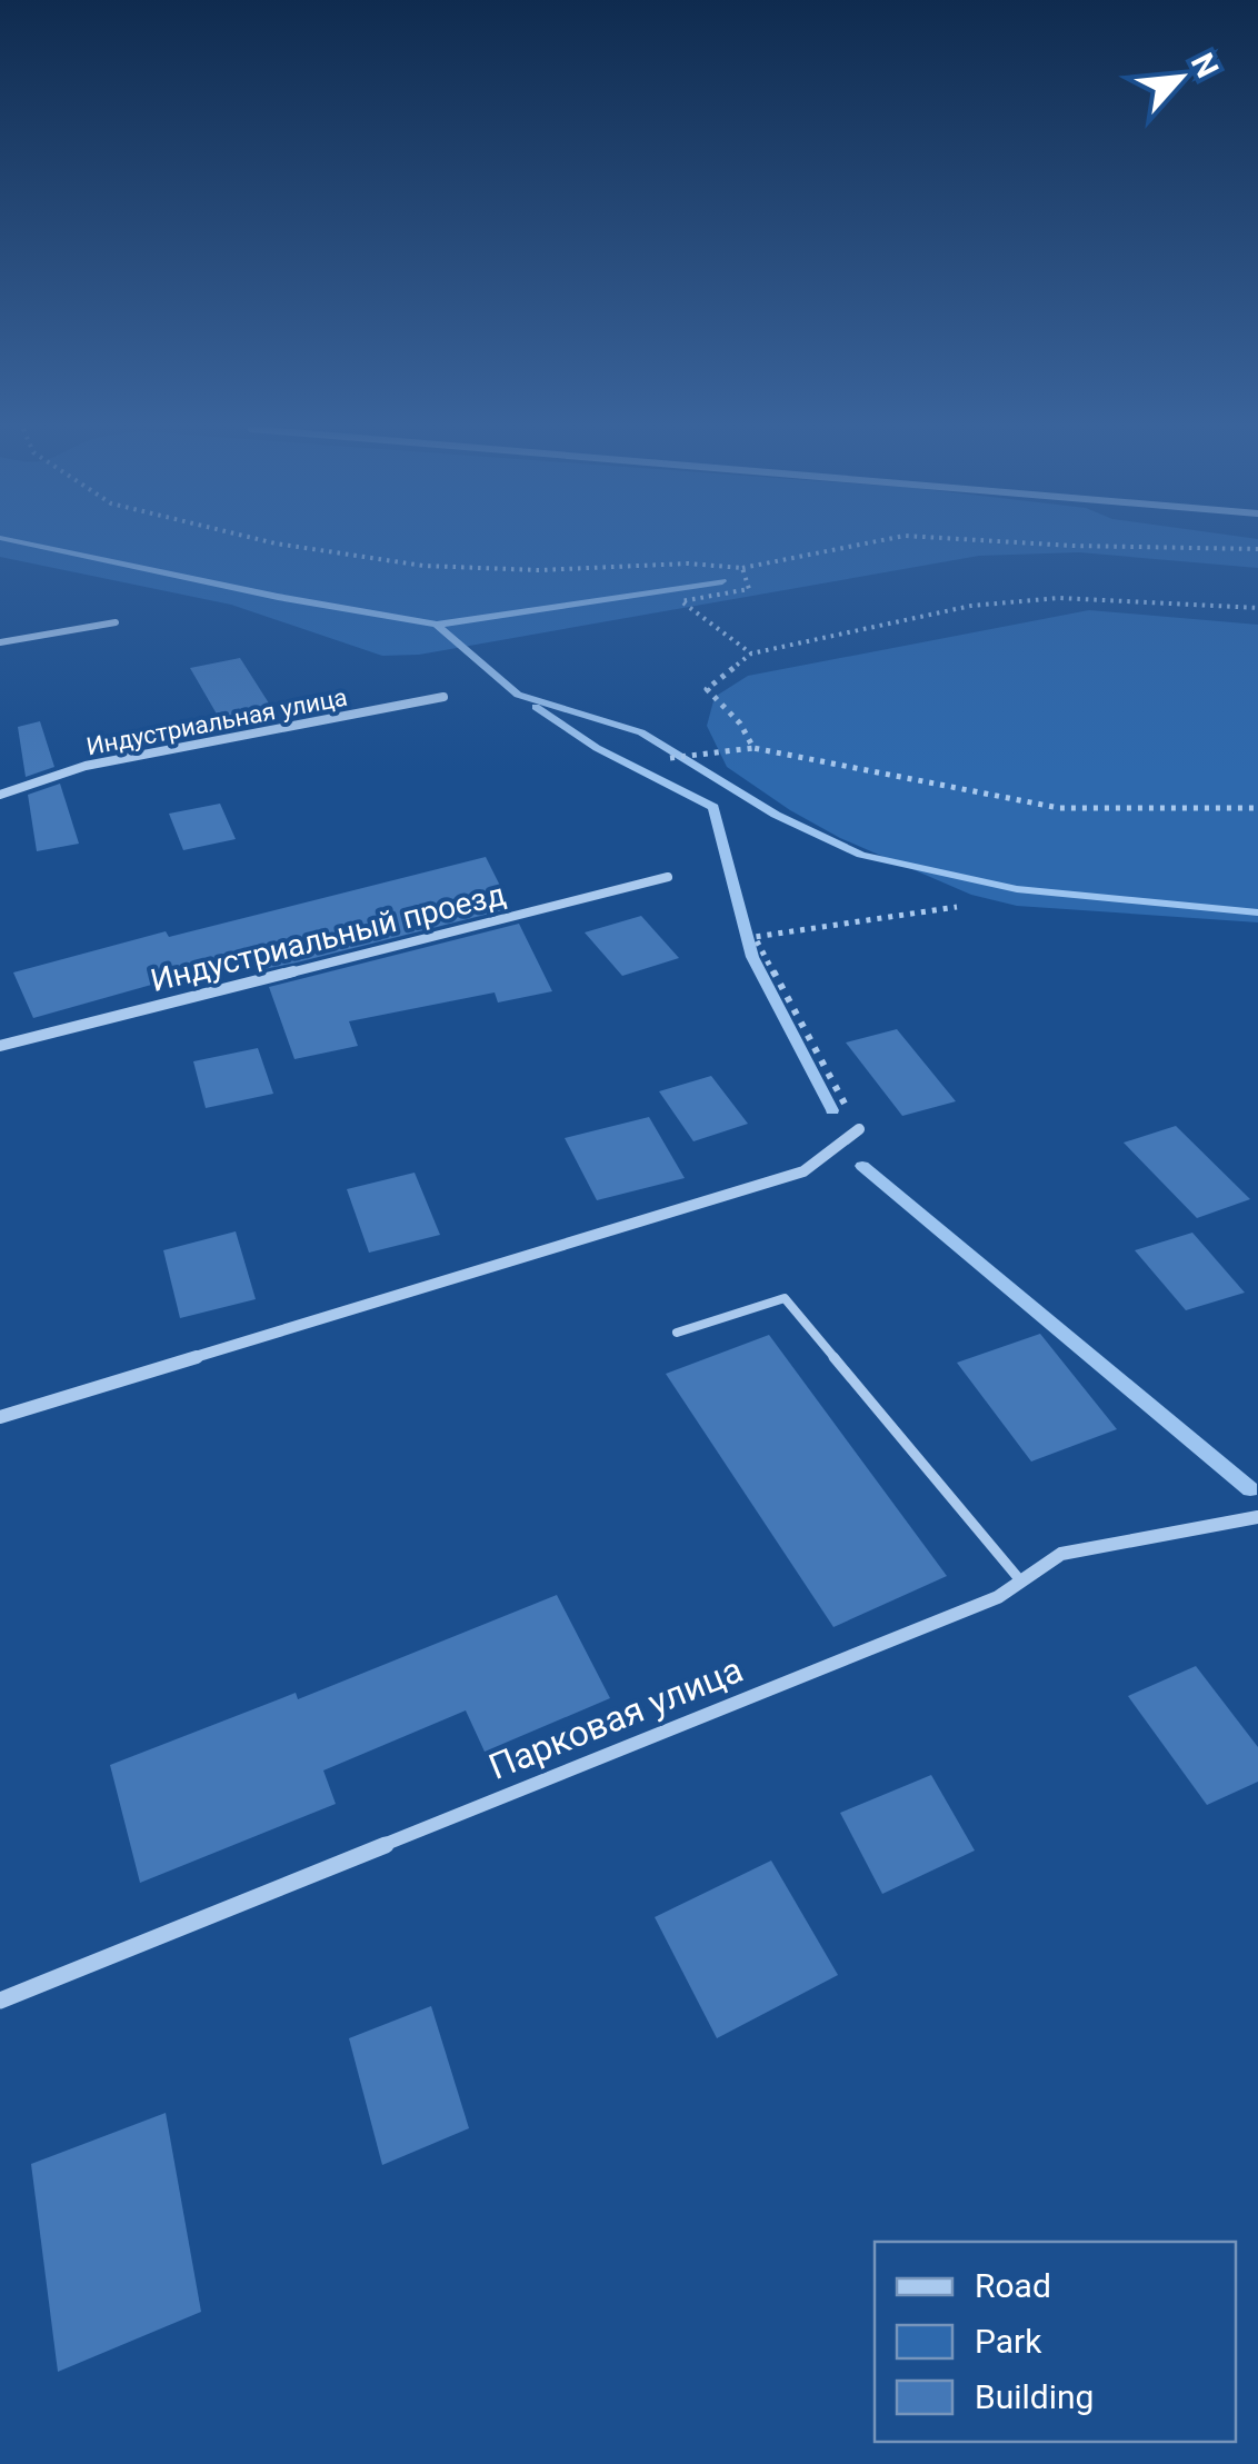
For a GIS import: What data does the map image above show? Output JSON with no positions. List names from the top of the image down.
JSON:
{
  "streets": {
    "street": ["Индустриальная улица", "Индустриальный проезд", "Парковая улица"]
  },
  "legend": ["Road", "Park", "Building"],
  "north": "top right"
}
